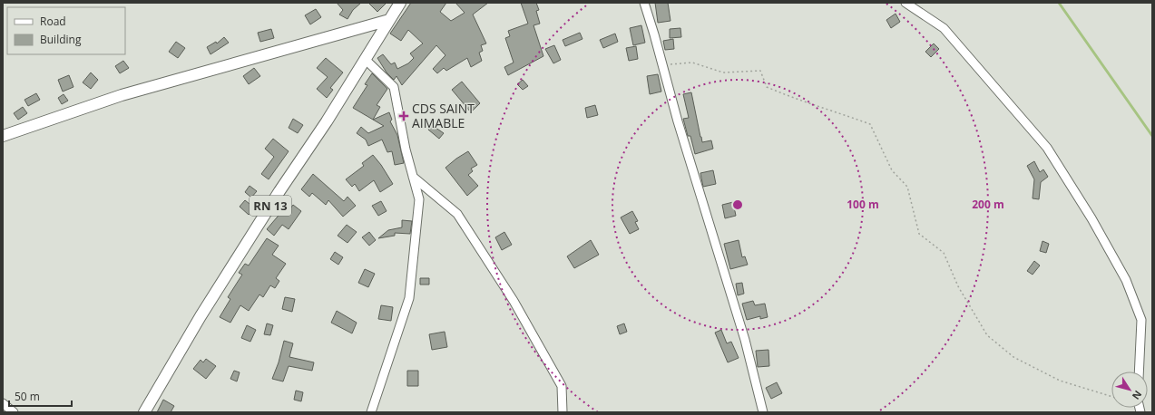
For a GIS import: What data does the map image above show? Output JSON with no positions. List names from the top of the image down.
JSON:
{
  "streets": {
    "main road": ["RN 13"]
  },
  "places": {
    "health": ["CDS SAINT AIMABLE"]
  },
  "legend": ["Road", "Building"],
  "scale_bar": "50 m",
  "north": "bottom right",
  "rings": ["100 m", "200 m"]
}
